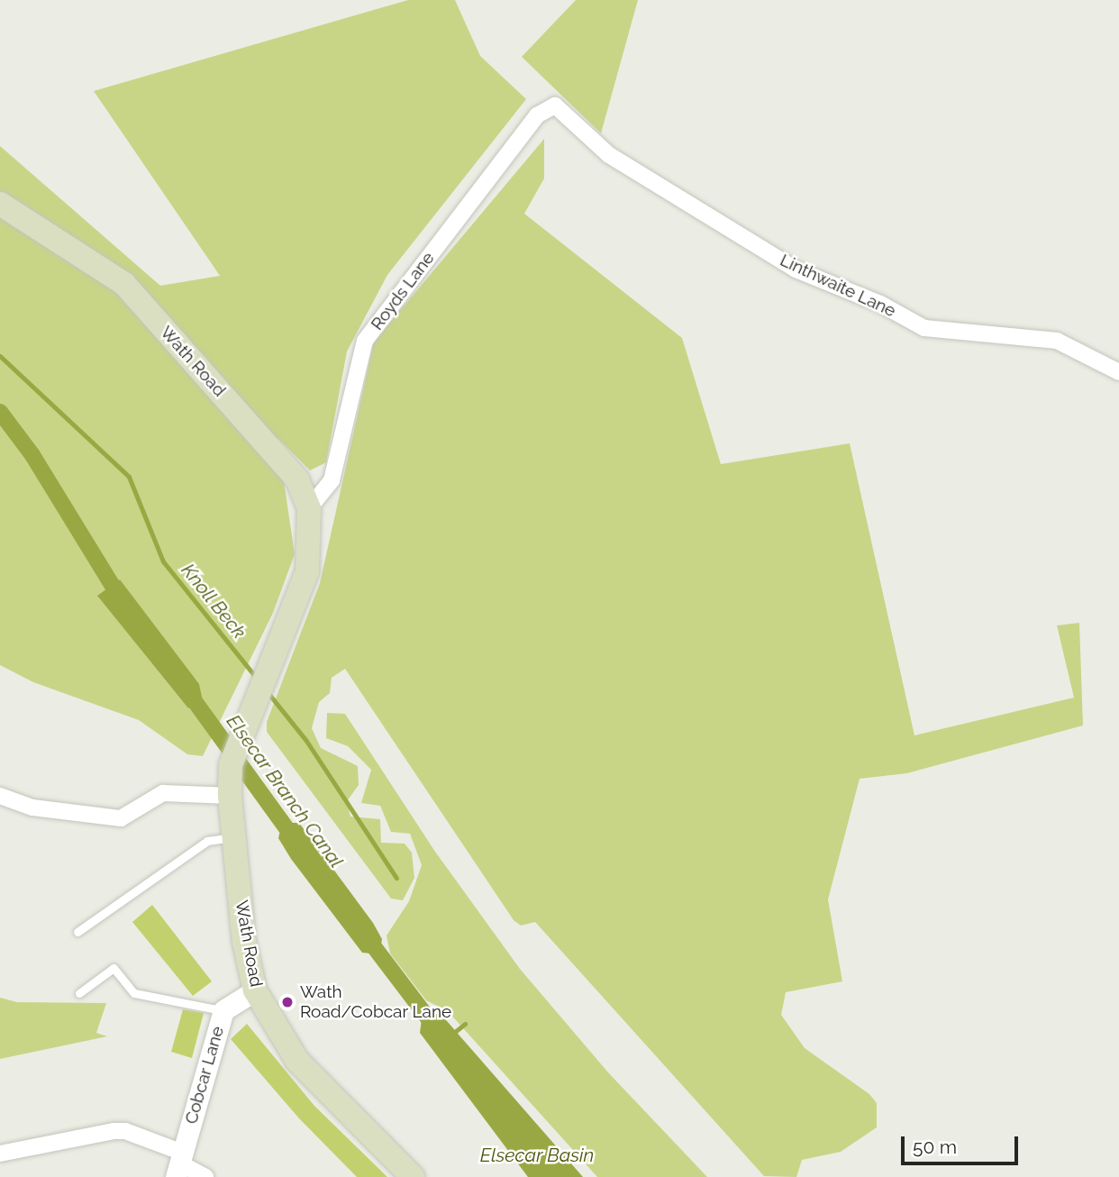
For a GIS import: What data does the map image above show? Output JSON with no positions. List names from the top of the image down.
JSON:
{
  "streets": {
    "main road": ["Wath Road"],
    "street": ["Linthwaite Lane", "Royds Lane", "Cobcar Lane"]
  },
  "crossings": [
    ["Linthwaite Lane", "Royds Lane"],
    ["Royds Lane", "Wath Road"],
    ["Wath Road", "Cobcar Lane"]
  ],
  "water": ["Knoll Beck", "Elsecar Branch Canal", "Elsecar Basin"],
  "places": ["Wath Road/Cobcar Lane"],
  "scale_bar": "50 m"
}
